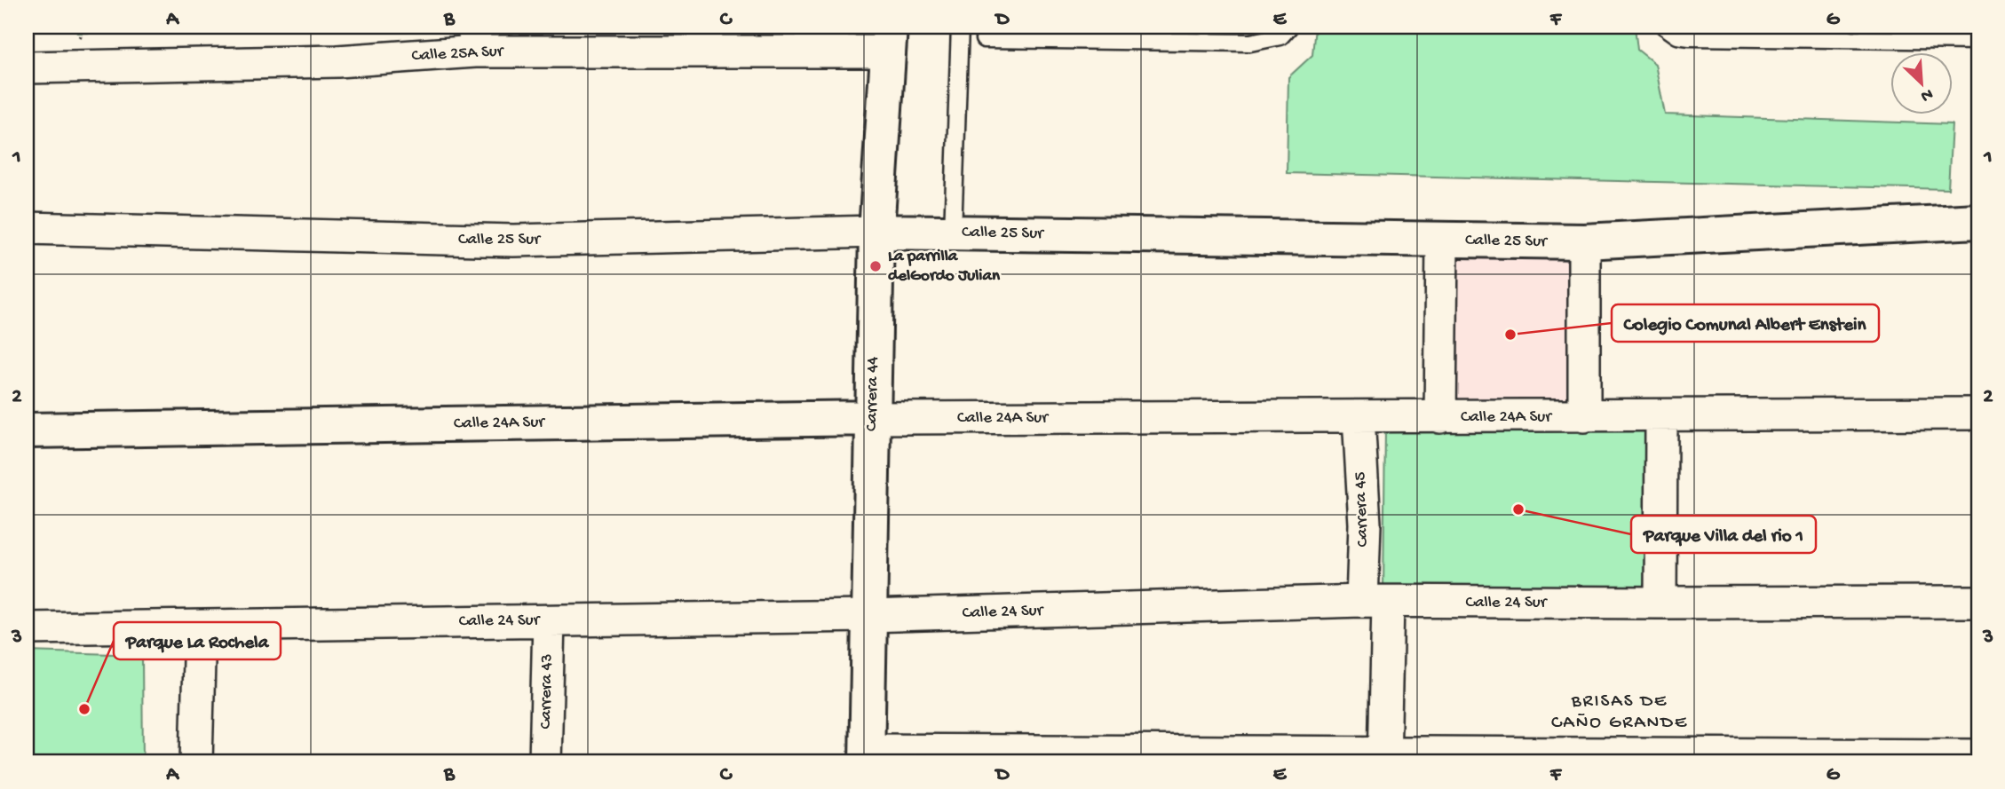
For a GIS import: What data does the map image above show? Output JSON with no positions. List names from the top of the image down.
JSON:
{
  "streets": {
    "street": [
      "Calle 25A Sur",
      "Calle 25 Sur",
      "Carrera 44",
      "Calle 24A Sur",
      "Carrera 45",
      "Calle 24 Sur",
      "Carrera 43"
    ]
  },
  "crossings": [
    ["Calle 25A Sur", "Carrera 44"],
    ["Calle 25 Sur", "Carrera 44"],
    ["Carrera 44", "Calle 24A Sur"],
    ["Carrera 44", "Calle 24 Sur"],
    ["Calle 24A Sur", "Carrera 45"],
    ["Carrera 45", "Calle 24 Sur"],
    ["Calle 24 Sur", "Carrera 43"]
  ],
  "districts": ["BRISAS DE CAÑO GRANDE"],
  "places": [
    "La parrilla delGordo Julian",
    "Colegio Comunal Albert Enstein",
    "Parque Villa del rio 1",
    "Parque La Rochela"
  ],
  "north": "bottom right",
  "grid": {
    "columns": [
      "A",
      "B",
      "C",
      "D",
      "E",
      "F",
      "G"
    ],
    "rows": ["1", "2", "3"]
  }
}
